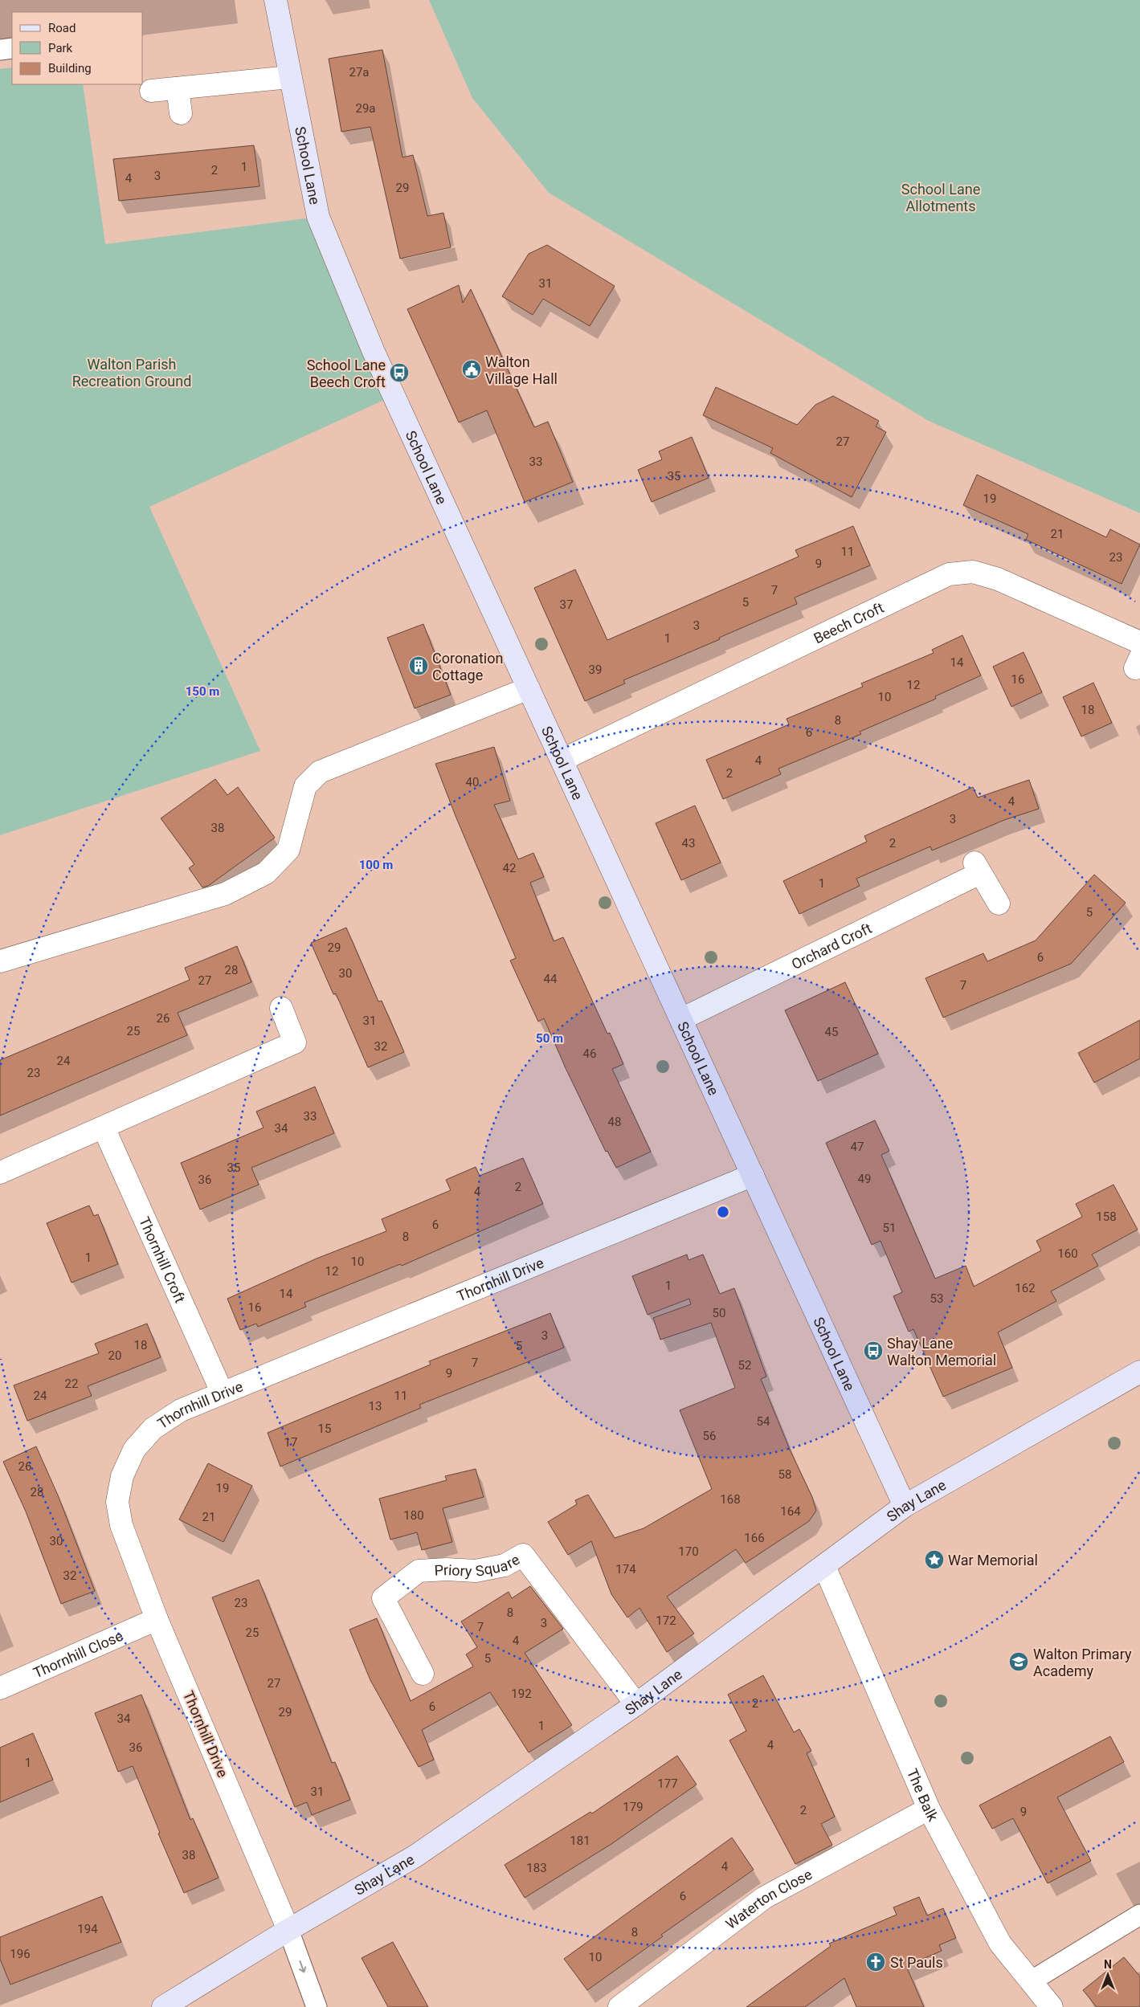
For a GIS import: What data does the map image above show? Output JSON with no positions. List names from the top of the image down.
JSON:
{
  "streets": {
    "street": [
      "School Lane",
      "Beech Croft",
      "Orchard Croft",
      "Thornhill Croft",
      "Thornhill Drive",
      "Shay Lane",
      "Priory Square",
      "Thornhill Close",
      "The Balk",
      "Waterton Close"
    ]
  },
  "crossings": [
    ["School Lane", "Beech Croft"],
    ["School Lane", "Orchard Croft"],
    ["School Lane", "Thornhill Drive"],
    ["School Lane", "Shay Lane"],
    ["Thornhill Croft", "Thornhill Drive"],
    ["Thornhill Drive", "Shay Lane"],
    ["Thornhill Drive", "Thornhill Close"],
    ["Shay Lane", "Priory Square"],
    ["Shay Lane", "The Balk"],
    ["The Balk", "Waterton Close"]
  ],
  "parks": ["School Lane Allotments", "Walton Parish Recreation Ground"],
  "places": {
    "public building": ["Walton Village Hall"],
    "bus stop": ["School Lane Beech Croft", "Shay Lane Walton Memorial"],
    "building": ["Coronation Cottage"],
    "place": ["War Memorial"],
    "school or university": ["Walton Primary Academy"],
    "church": ["St Pauls"]
  },
  "house_numbers": [
    "27a",
    "29a",
    "1",
    "2",
    "3",
    "4",
    "29",
    "31",
    "27",
    "33",
    "35",
    "19",
    "21",
    "11",
    "23",
    "9",
    "7",
    "5",
    "37",
    "3",
    "1",
    "14",
    "39",
    "16",
    "12",
    "10",
    "18",
    "8",
    "6",
    "4",
    "2",
    "40",
    "4",
    "3",
    "38",
    "43",
    "2",
    "42",
    "1",
    "5",
    "29",
    "6",
    "28",
    "30",
    "44",
    "27",
    "7",
    "26",
    "31",
    "25",
    "45",
    "32",
    "46",
    "24",
    "23",
    "33",
    "48",
    "34",
    "47",
    "35",
    "49",
    "36",
    "2",
    "4",
    "158",
    "6",
    "51",
    "8",
    "160",
    "1",
    "10",
    "12",
    "1",
    "162",
    "14",
    "53",
    "16",
    "50",
    "3",
    "18",
    "5",
    "20",
    "7",
    "52",
    "9",
    "22",
    "24",
    "11",
    "13",
    "54",
    "15",
    "56",
    "17",
    "26",
    "58",
    "19",
    "28",
    "168",
    "164",
    "180",
    "21",
    "166",
    "30",
    "170",
    "174",
    "32",
    "23",
    "8",
    "172",
    "3",
    "7",
    "25",
    "4",
    "5",
    "27",
    "192",
    "2",
    "6",
    "29",
    "34",
    "1",
    "4",
    "36",
    "1",
    "177",
    "31",
    "179",
    "2",
    "9",
    "181",
    "38",
    "4",
    "183",
    "6",
    "194",
    "8",
    "196",
    "10"
  ],
  "legend": ["Road", "Park", "Building"],
  "north": "top",
  "rings": ["150 m", "100 m", "50 m"]
}
